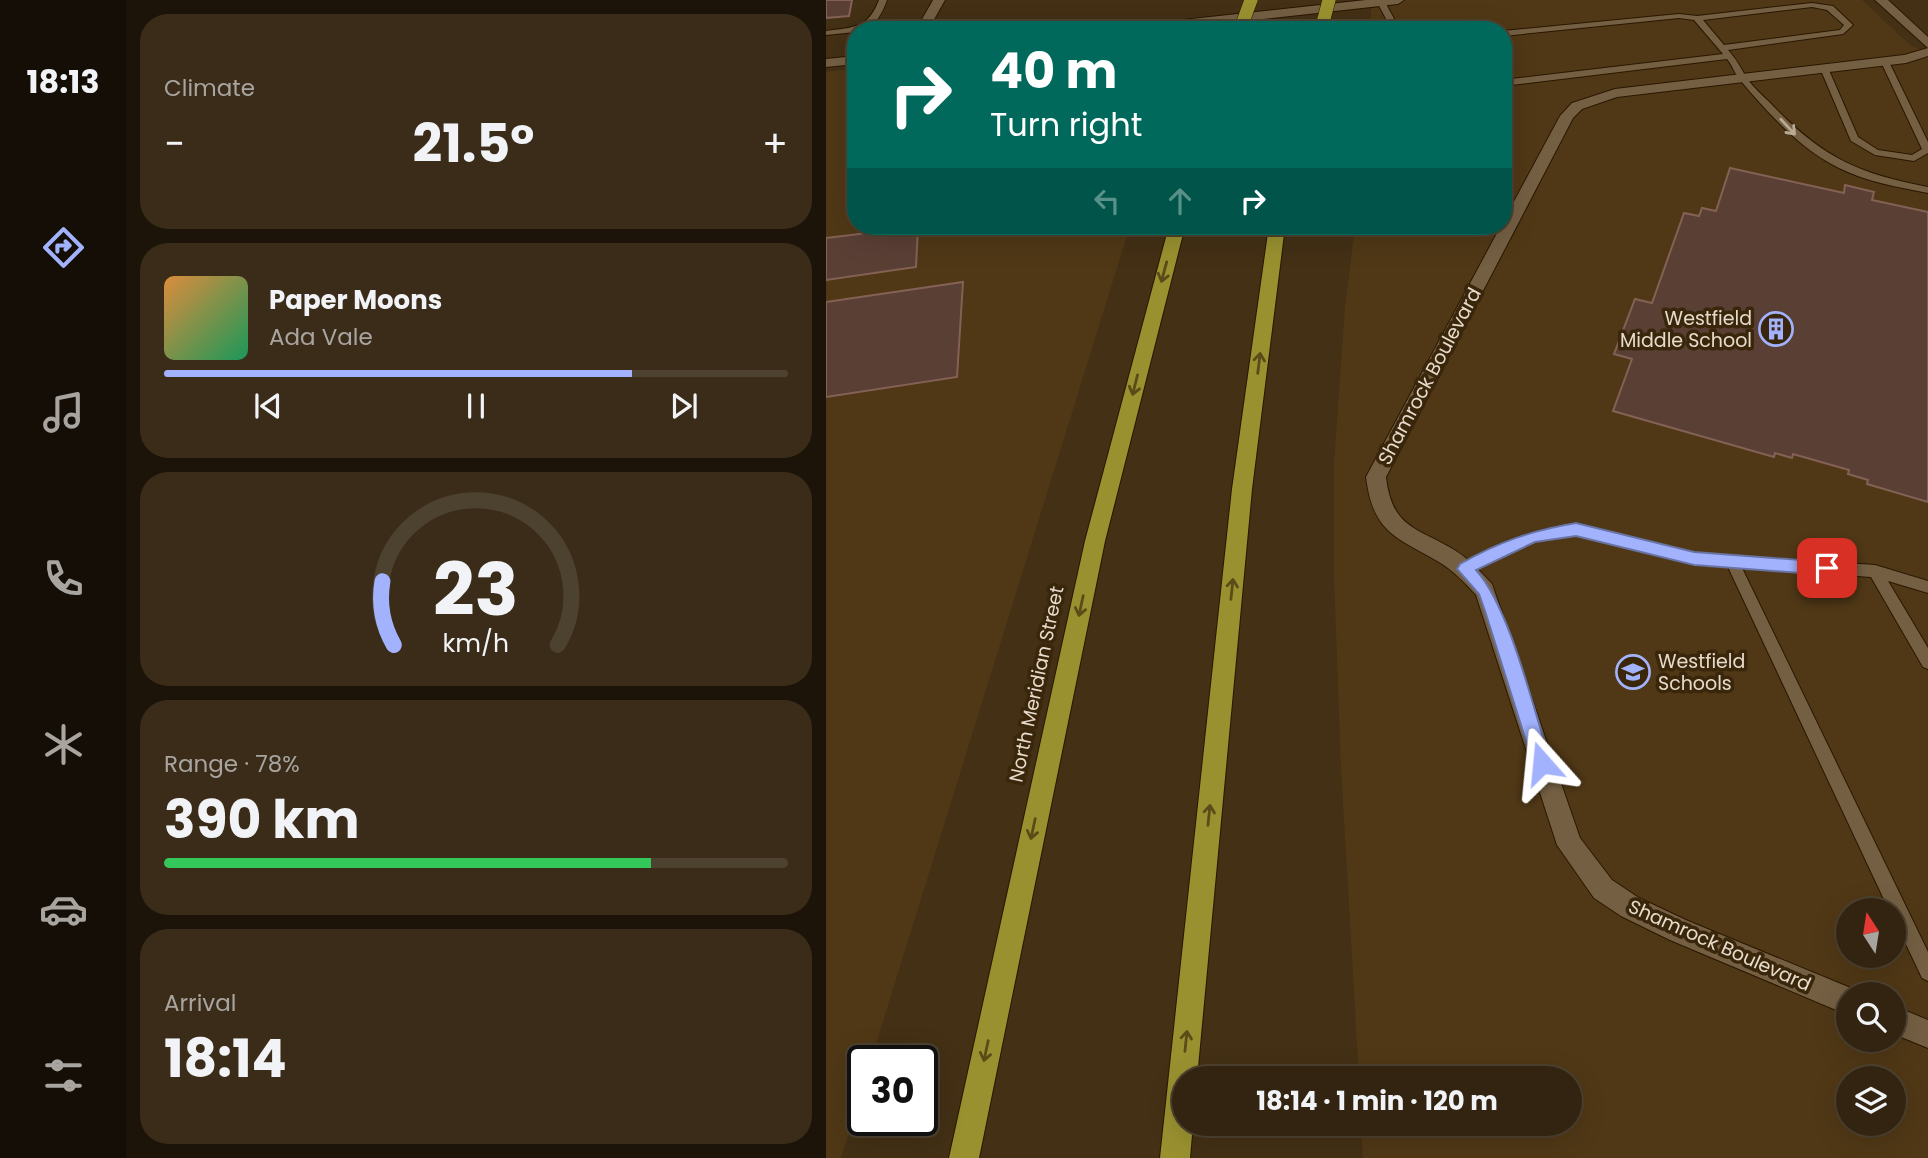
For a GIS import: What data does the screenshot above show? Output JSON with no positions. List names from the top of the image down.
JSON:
{
  "streets": {
    "highway": ["North Meridian Street"],
    "street": ["Shamrock Boulevard"]
  },
  "places": {
    "building": ["Westfield Middle School"],
    "school or university": ["Westfield Schools"]
  },
  "north": "top",
  "page": {
    "tabs": "18:13",
    "tile": [
      "Climate",
      ["Range · 78%", "390 km"],
      ["Arrival", "18:14"]
    ],
    "turn": ["40 m", "Turn right"],
    "heat": ["−", "21.5°", "+"],
    "song": ["Paper Moons", "Ada Vale"],
    "limit": "30",
    "trip": "18:14 · 1 min · 120 m",
    "gauge": ["23", "km/h"]
  }
}
